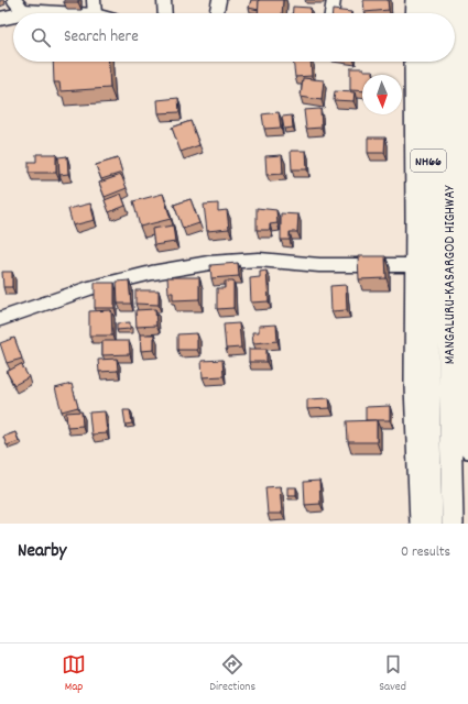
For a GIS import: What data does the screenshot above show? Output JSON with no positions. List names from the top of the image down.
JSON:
{
  "streets": {
    "highway": ["NH66", "MANGALURU-KASARGOD HIGHWAY"]
  },
  "north": "bottom",
  "page": {
    "search": "Search here",
    "heading": ["Nearby", "0 results"],
    "nav": ["Map", "Directions", "Saved"]
  }
}
